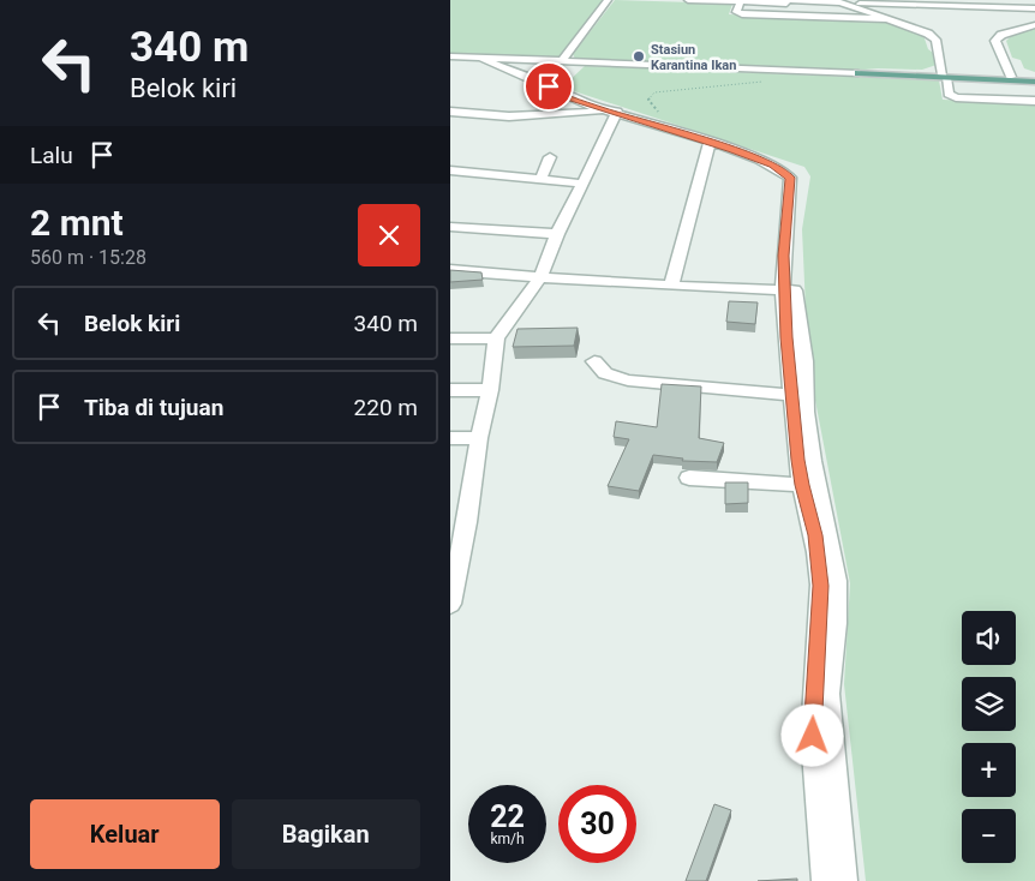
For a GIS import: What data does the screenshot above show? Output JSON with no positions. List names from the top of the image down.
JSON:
{
  "places": ["Stasiun Karantina Ikan"],
  "page": {
    "turn": ["340 m", "Belok kiri"],
    "then": "Lalu",
    "heading": ["2 mnt", "560 m · 15:28"],
    "list": [
      {
        "name": "Belok kiri",
        "value": "340 m"
      },
      {
        "name": "Tiba di tujuan",
        "value": "220 m"
      }
    ],
    "map_buttons": ["+", "−"],
    "speed": "22 km/h",
    "limit": "30",
    "buttons": ["Keluar", "Bagikan"]
  }
}
